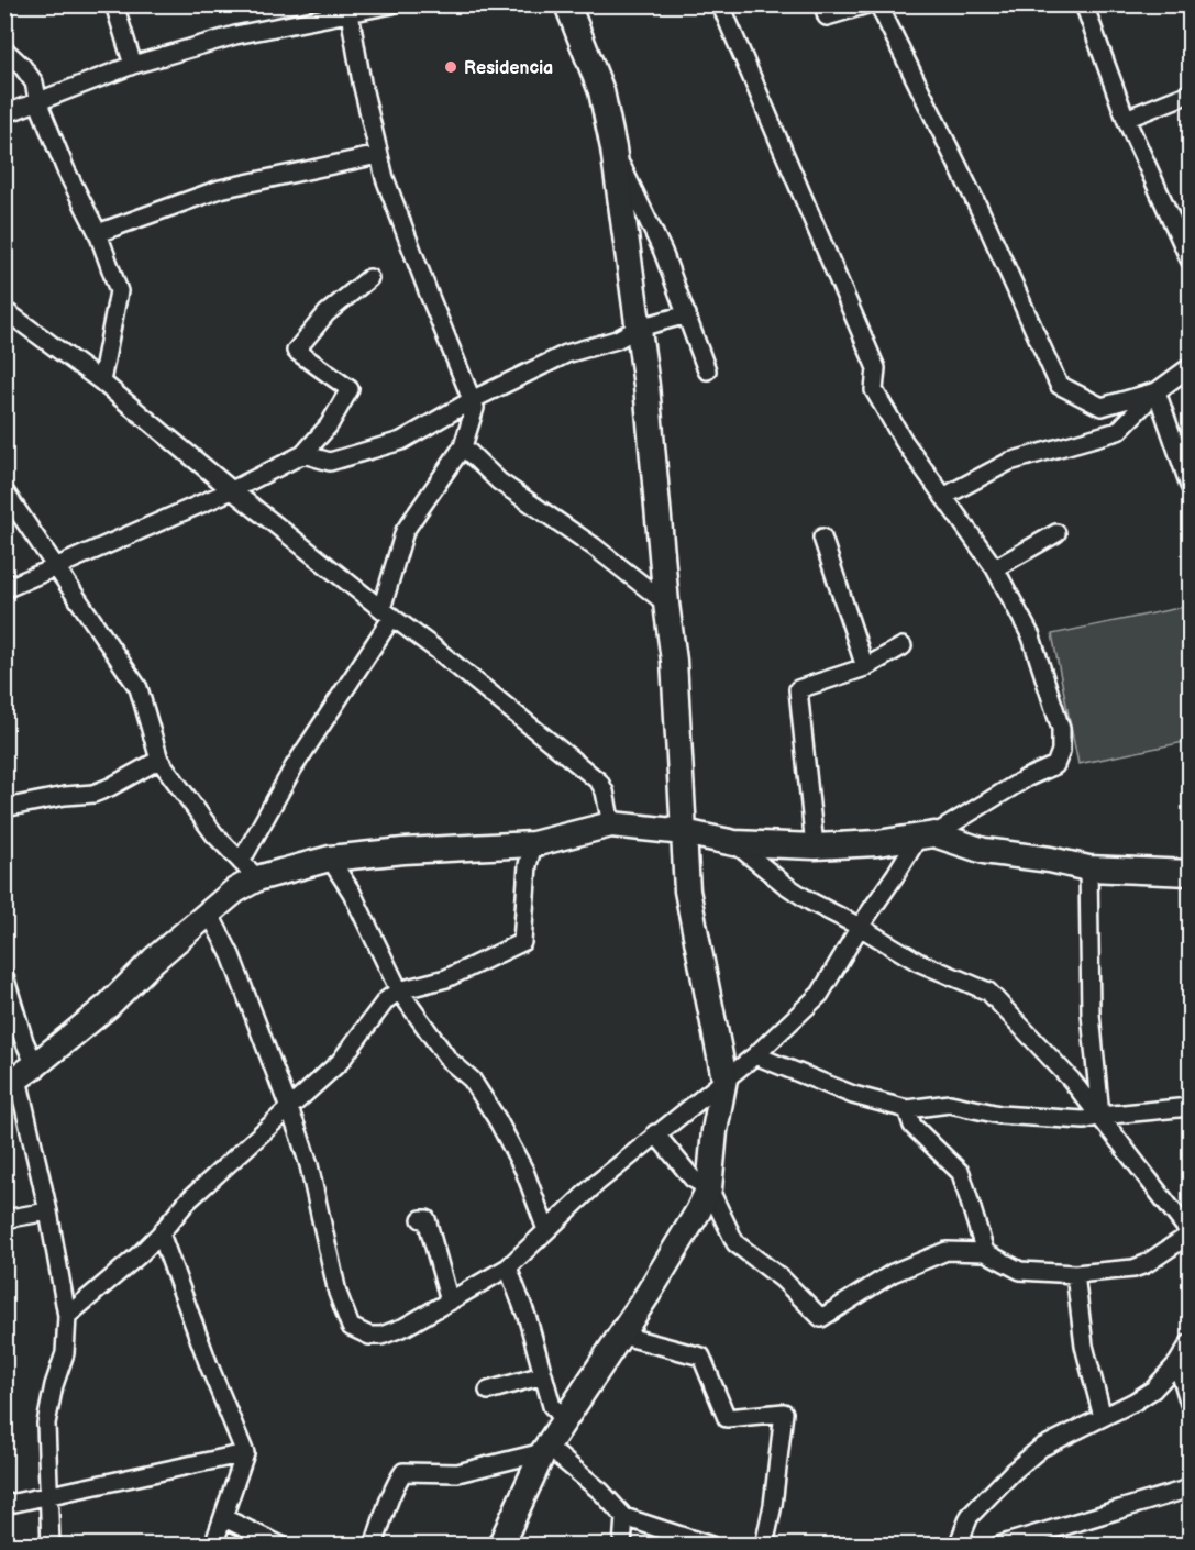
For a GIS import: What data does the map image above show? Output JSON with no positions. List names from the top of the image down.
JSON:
{
  "places": ["Residencia"]
}
